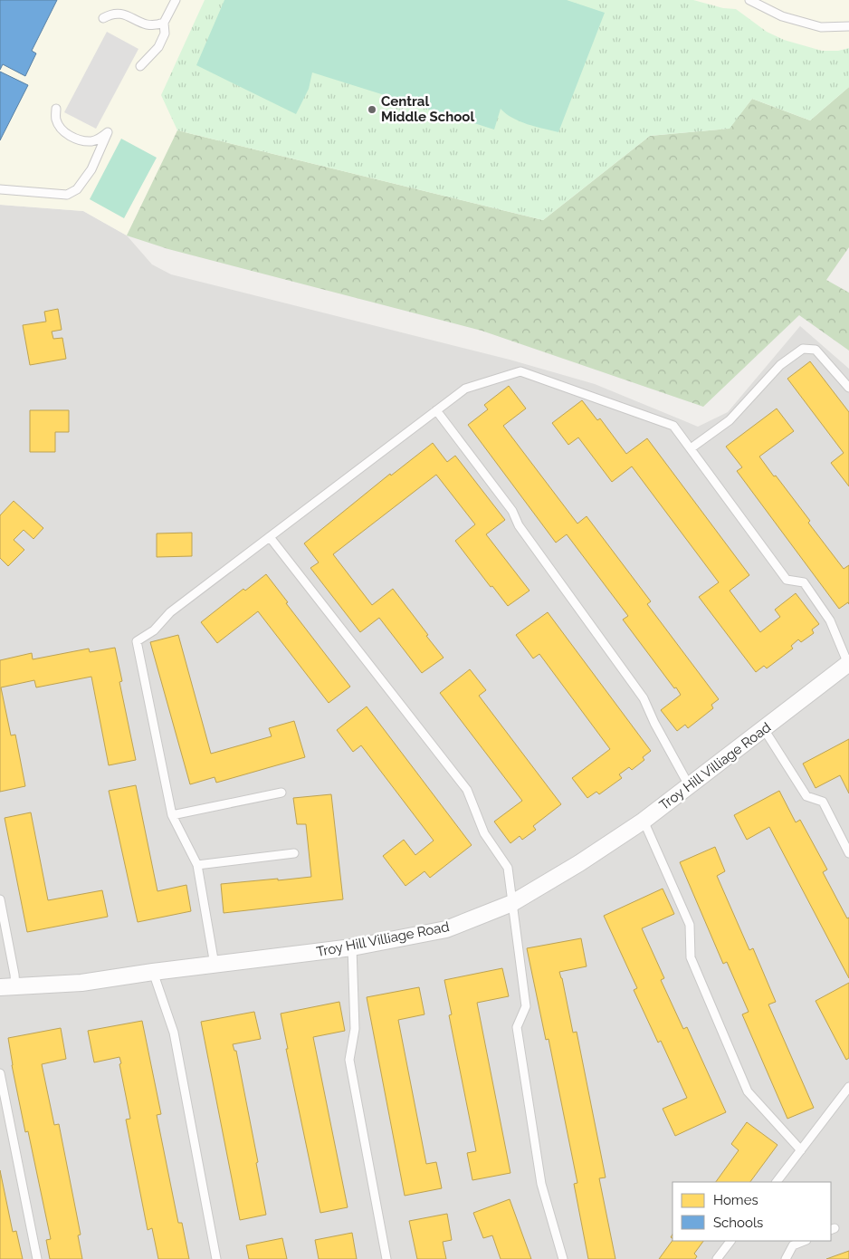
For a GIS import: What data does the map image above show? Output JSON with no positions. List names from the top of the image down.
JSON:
{
  "streets": {
    "street": ["Troy Hill Villiage Road"]
  },
  "places": ["Central Middle School"],
  "legend": ["Homes", "Schools"]
}
